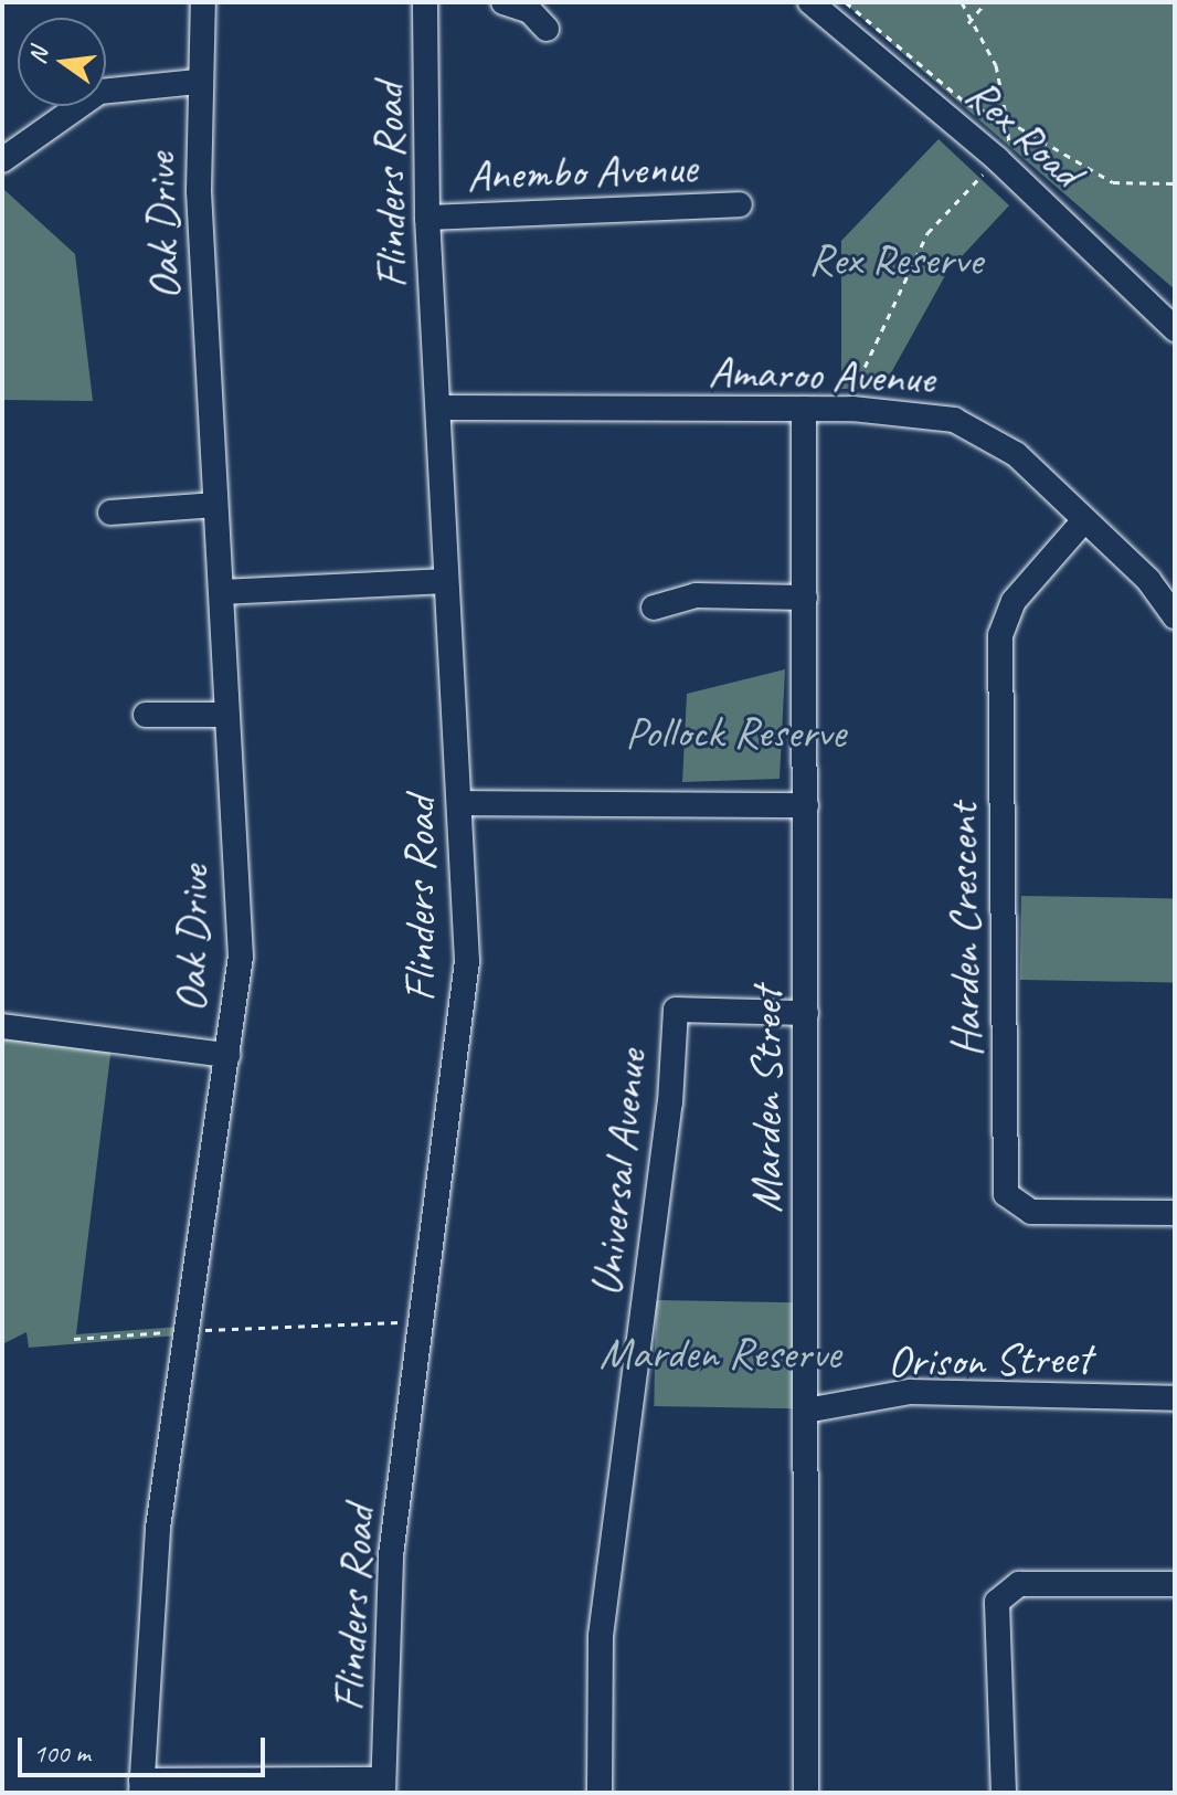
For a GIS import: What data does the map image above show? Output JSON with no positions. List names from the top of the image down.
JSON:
{
  "streets": {
    "street": [
      "Rex Road",
      "Anembo Avenue",
      "Flinders Road",
      "Oak Drive",
      "Amaroo Avenue",
      "Harden Crescent",
      "Marden Street",
      "Universal Avenue",
      "Orison Street"
    ]
  },
  "crossings": [
    ["Anembo Avenue", "Flinders Road"],
    ["Flinders Road", "Amaroo Avenue"],
    ["Amaroo Avenue", "Harden Crescent"],
    ["Amaroo Avenue", "Marden Street"],
    ["Marden Street", "Universal Avenue"],
    ["Marden Street", "Orison Street"]
  ],
  "parks": ["Rex Reserve", "Pollock Reserve", "Marden Reserve"],
  "scale_bar": "100 m",
  "north": "left"
}
